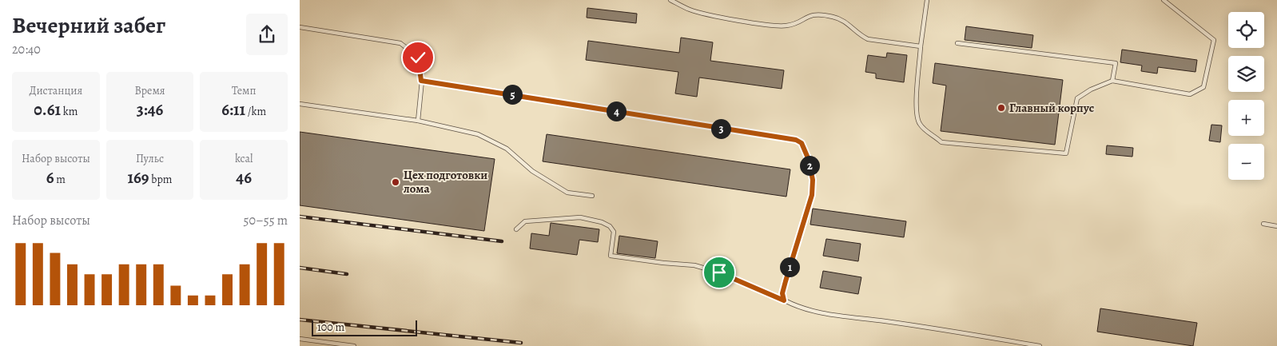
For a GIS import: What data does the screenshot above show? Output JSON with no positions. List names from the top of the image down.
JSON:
{
  "places": ["Главный корпус", "Цех подготовки лома"],
  "scale_bar": "100 m",
  "page": {
    "heading": ["Вечерний забег", "20:40"],
    "map_buttons": ["+", "−"],
    "stats": [
      ["Дистанция", "0.61 km"],
      ["Время", "3:46"],
      ["Темп", "6:11 /km"],
      ["Набор высоты", "6 m"],
      ["Пульс", "169 bpm"],
      ["kcal", "46"]
    ],
    "pins": [
      "5",
      "4",
      "3",
      "2",
      "1"
    ],
    "chart": ["Набор высоты", "50–55 m"],
    "scale": "100 m"
  }
}
